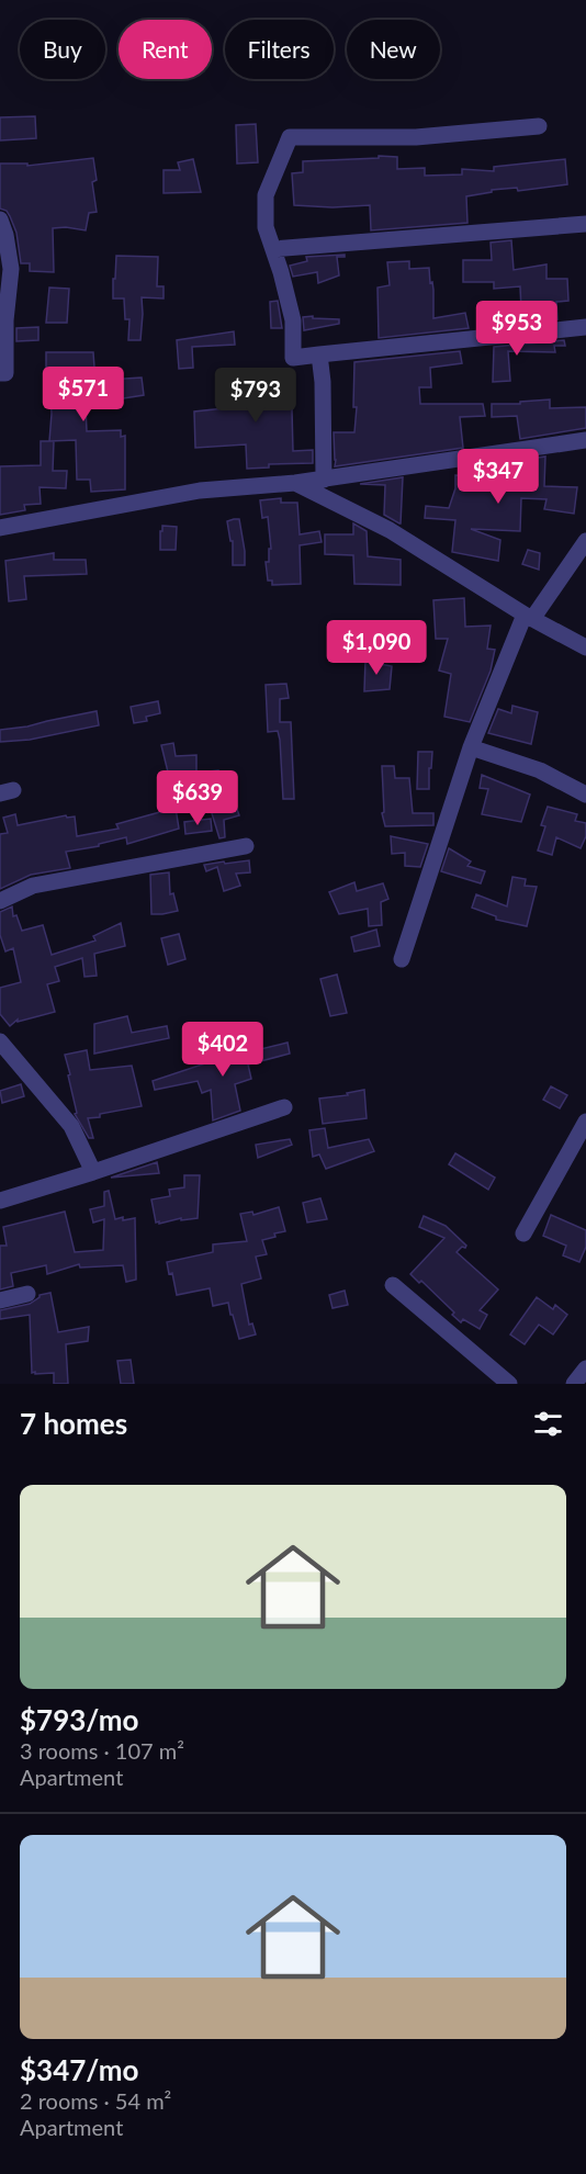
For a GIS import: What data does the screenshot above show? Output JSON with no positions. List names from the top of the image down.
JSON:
{
  "page": {
    "chip": [
      "Buy",
      "Rent",
      "Filters",
      "New"
    ],
    "price": [
      "$953",
      "$571",
      "$793",
      "$347",
      "$1,090",
      "$639",
      "$402"
    ],
    "heading": "7 homes",
    "list": [
      {
        "name": "$793/mo",
        "note": "3 rooms · 107 m² · Apartment"
      },
      {
        "name": "$347/mo",
        "note": "2 rooms · 54 m² · Apartment"
      }
    ]
  }
}
